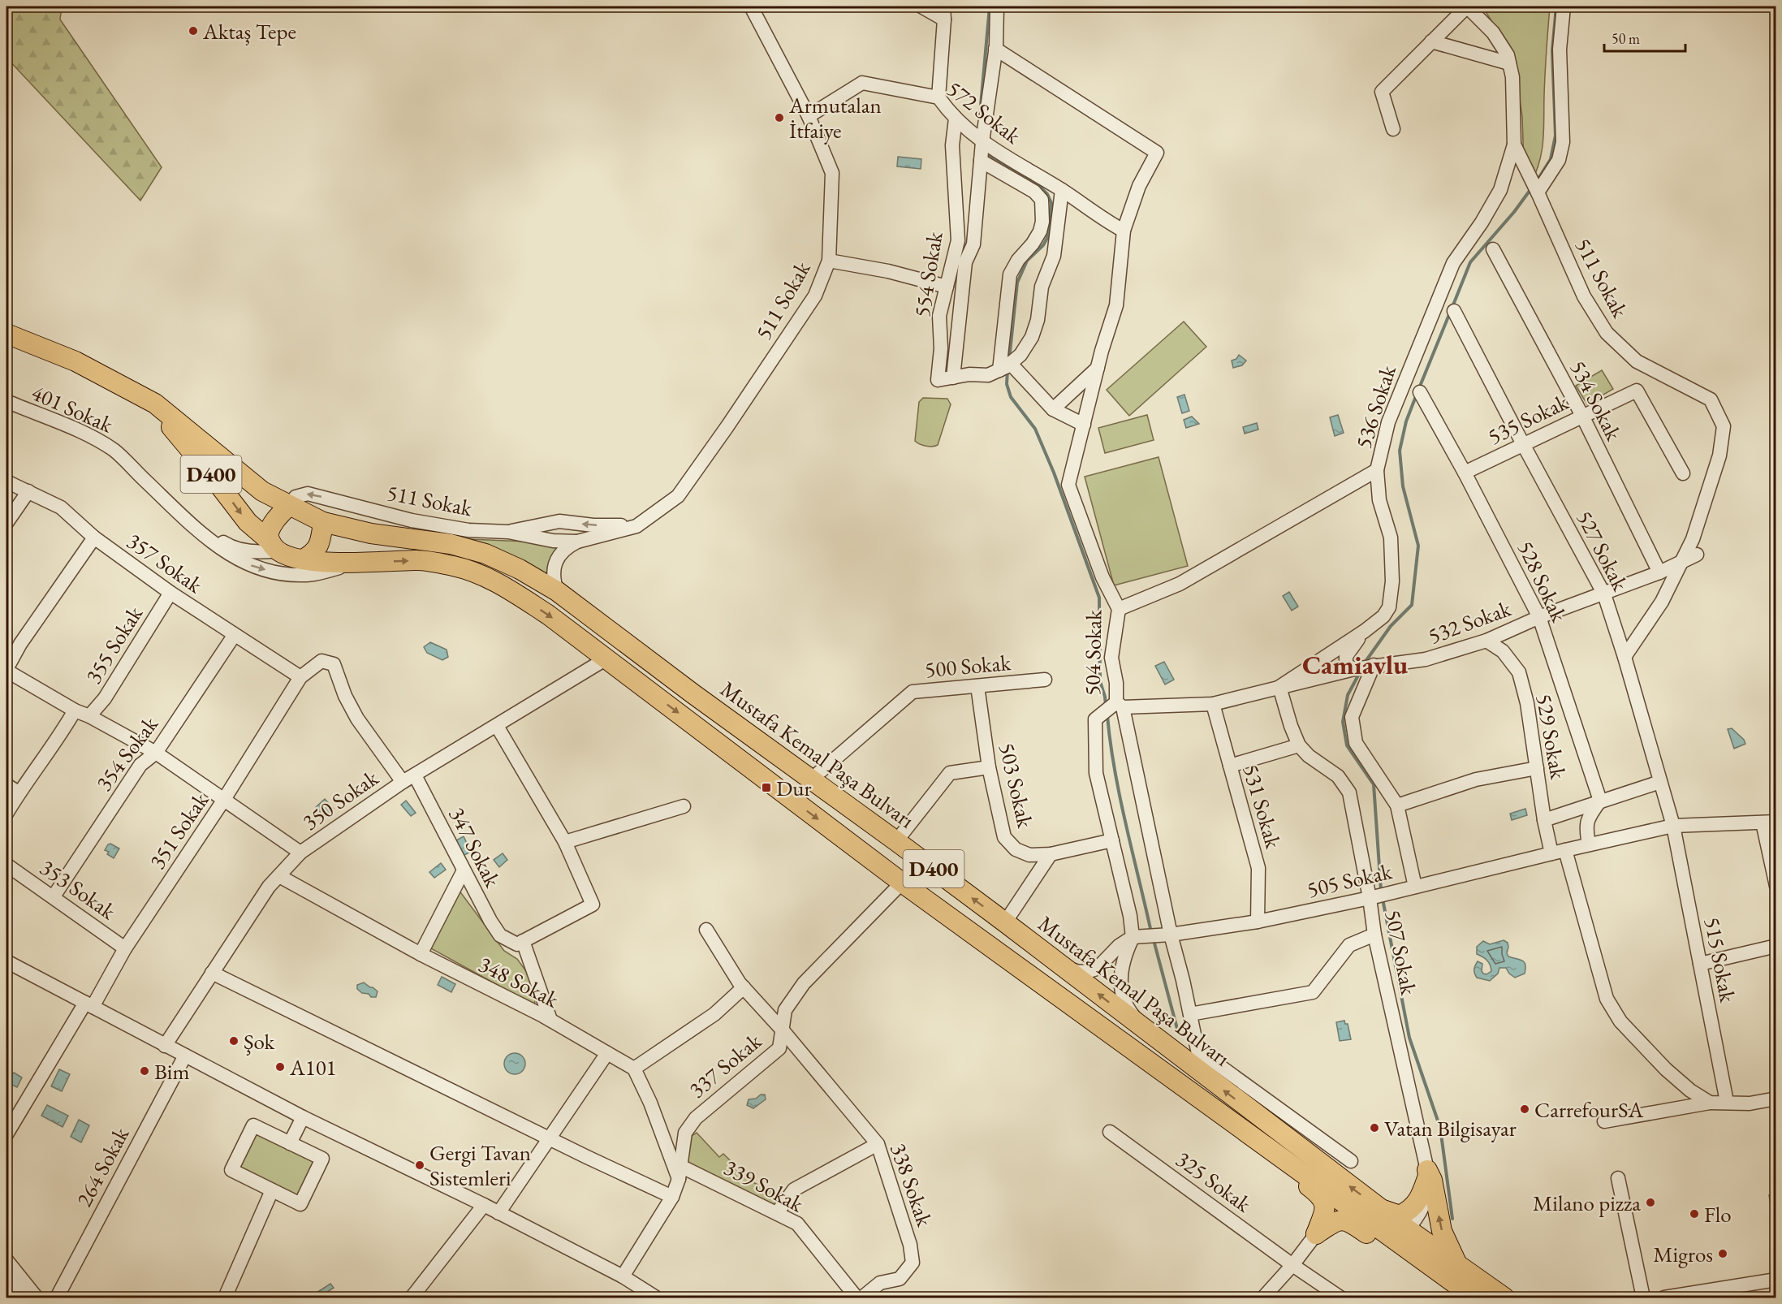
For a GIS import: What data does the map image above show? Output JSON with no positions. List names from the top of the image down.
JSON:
{
  "streets": {
    "highway": ["D400", "Mustafa Kemal Paşa Bulvarı"],
    "street": [
      "572 Sokak",
      "554 Sokak",
      "511 Sokak",
      "534 Sokak",
      "536 Sokak",
      "401 Sokak",
      "535 Sokak",
      "527 Sokak",
      "357 Sokak",
      "528 Sokak",
      "532 Sokak",
      "355 Sokak",
      "504 Sokak",
      "500 Sokak",
      "529 Sokak",
      "354 Sokak",
      "503 Sokak",
      "350 Sokak",
      "531 Sokak",
      "351 Sokak",
      "347 Sokak",
      "505 Sokak",
      "353 Sokak",
      "507 Sokak",
      "515 Sokak",
      "348 Sokak",
      "337 Sokak",
      "264 Sokak",
      "325 Sokak",
      "338 Sokak",
      "339 Sokak"
    ]
  },
  "crossings": [
    ["572 Sokak", "554 Sokak"],
    ["572 Sokak", "511 Sokak"],
    ["511 Sokak", "536 Sokak"],
    ["511 Sokak", "D400"],
    ["511 Sokak", "527 Sokak"],
    ["511 Sokak", "532 Sokak"],
    ["511 Sokak", "Mustafa Kemal Paşa Bulvarı"],
    ["534 Sokak", "535 Sokak"],
    ["534 Sokak", "532 Sokak"],
    ["536 Sokak", "504 Sokak"],
    ["535 Sokak", "527 Sokak"],
    ["535 Sokak", "528 Sokak"],
    ["D400", "Mustafa Kemal Paşa Bulvarı"],
    ["527 Sokak", "532 Sokak"],
    ["527 Sokak", "505 Sokak"],
    ["527 Sokak", "515 Sokak"],
    ["357 Sokak", "355 Sokak"],
    ["357 Sokak", "354 Sokak"],
    ["357 Sokak", "351 Sokak"],
    ["357 Sokak", "347 Sokak"],
    ["528 Sokak", "532 Sokak"],
    ["532 Sokak", "504 Sokak"],
    ["532 Sokak", "529 Sokak"],
    ["532 Sokak", "531 Sokak"],
    ["532 Sokak", "507 Sokak"],
    ["504 Sokak", "503 Sokak"],
    ["504 Sokak", "505 Sokak"],
    ["500 Sokak", "Mustafa Kemal Paşa Bulvarı"],
    ["500 Sokak", "503 Sokak"],
    ["529 Sokak", "505 Sokak"],
    ["354 Sokak", "353 Sokak"],
    ["Mustafa Kemal Paşa Bulvarı", "350 Sokak"],
    ["Mustafa Kemal Paşa Bulvarı", "507 Sokak"],
    ["Mustafa Kemal Paşa Bulvarı", "337 Sokak"],
    ["350 Sokak", "347 Sokak"],
    ["350 Sokak", "348 Sokak"],
    ["531 Sokak", "505 Sokak"],
    ["351 Sokak", "347 Sokak"],
    ["351 Sokak", "353 Sokak"],
    ["505 Sokak", "507 Sokak"],
    ["505 Sokak", "515 Sokak"],
    ["337 Sokak", "338 Sokak"],
    ["337 Sokak", "339 Sokak"]
  ],
  "districts": ["Camiavlu"],
  "places": {
    "other": [
      "Aktaş Tepe",
      "Armutalan İtfaiye",
      "Şok",
      "A101",
      "Bim",
      "CarrefourSA",
      "Vatan Bilgisayar",
      "Gergi Tavan Sistemleri",
      "Milano pizza",
      "Flo",
      "Migros"
    ],
    "transit": ["Dur"]
  },
  "scale_bar": "50 m"
}
